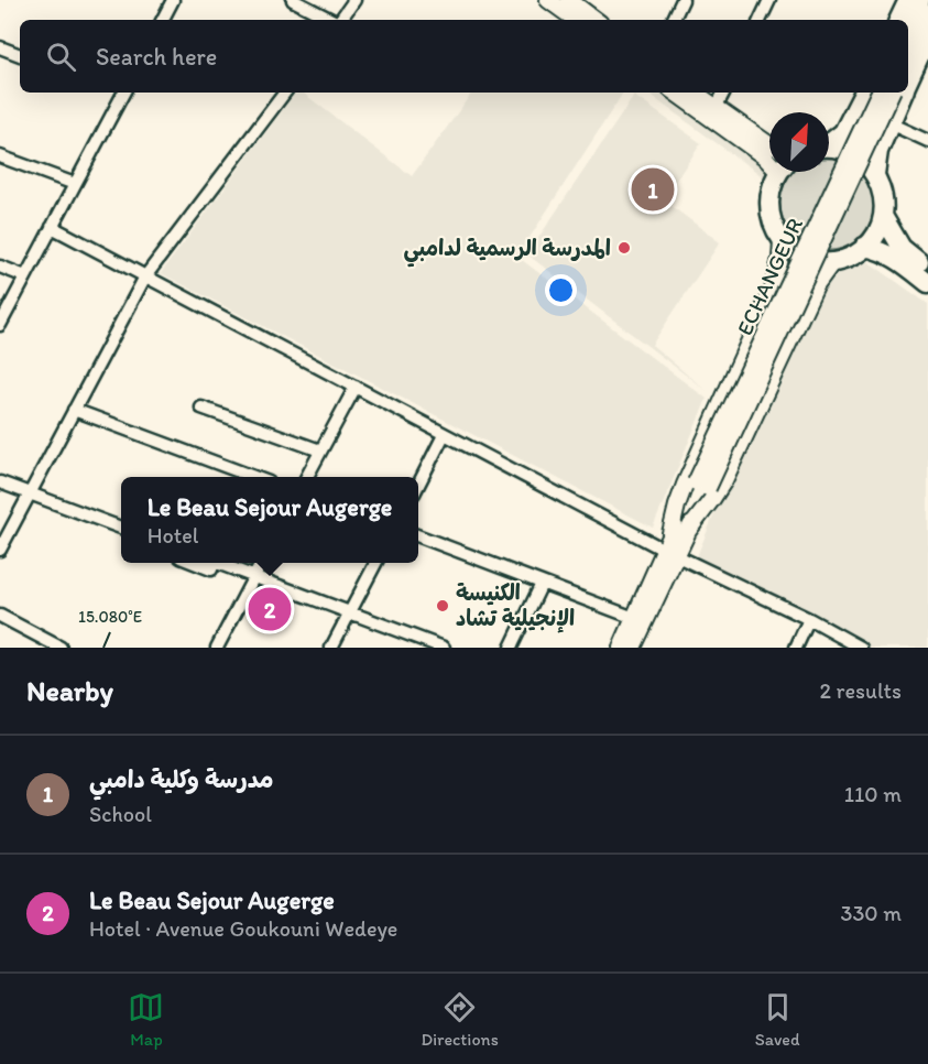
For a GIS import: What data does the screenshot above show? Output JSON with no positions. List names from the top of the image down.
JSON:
{
  "streets": {
    "main road": ["ECHANGEUR"]
  },
  "places": ["المدرسة الرسمية لدامبي", "الكنيسة الإنجيلية تشاد"],
  "north": "top right",
  "page": {
    "search": "Search here",
    "pins": ["1", "2"],
    "popup": ["Le Beau Sejour Augerge", "Hotel"],
    "heading": ["Nearby", "2 results"],
    "list": [
      {
        "mark": "1",
        "name": "مدرسة وكلية دامبي",
        "note": "School",
        "value": "110 m"
      },
      {
        "mark": "2",
        "name": "Le Beau Sejour Augerge",
        "note": "Hotel · Avenue Goukouni Wedeye",
        "value": "330 m"
      }
    ],
    "nav": ["Map", "Directions", "Saved"]
  },
  "coordinates": ["15.080°E"]
}
